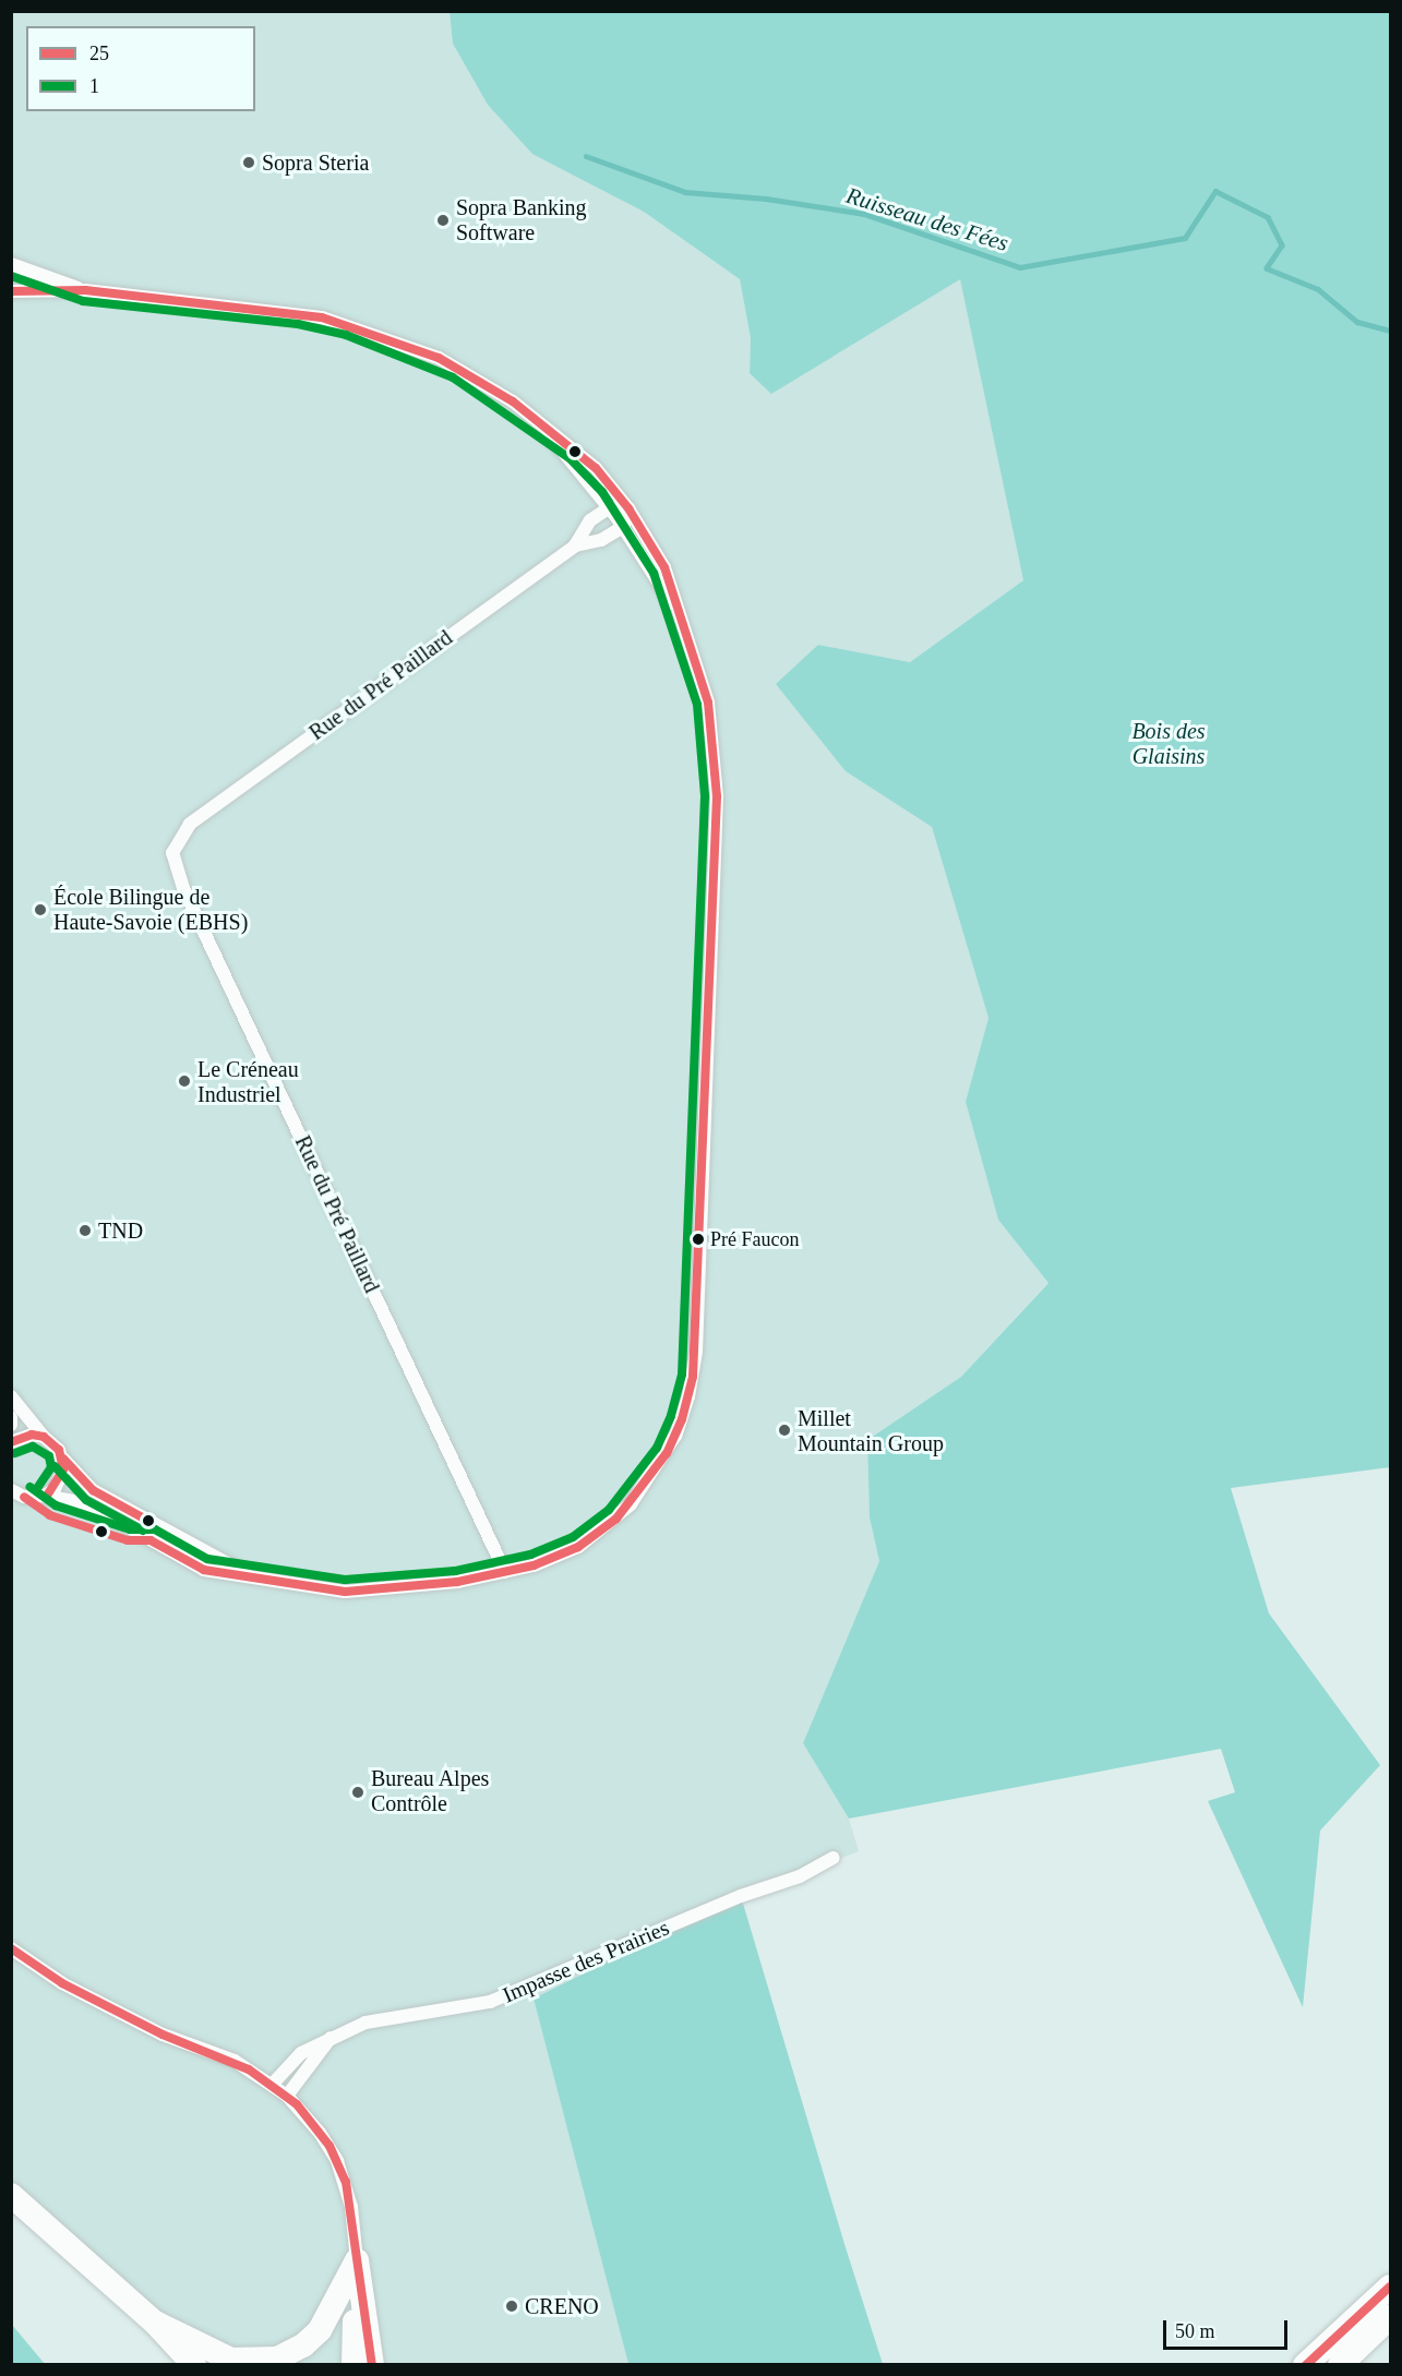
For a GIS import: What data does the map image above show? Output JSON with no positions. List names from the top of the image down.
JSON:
{
  "streets": {
    "street": ["Rue du Pré Paillard", "Impasse des Prairies"]
  },
  "water": ["Ruisseau des Fées"],
  "parks": ["Bois des Glaisins"],
  "places": [
    "Sopra Steria",
    "Sopra Banking Software",
    "École Bilingue de Haute-Savoie (EBHS)",
    "Le Créneau Industriel",
    "TND",
    "Pré Faucon",
    "Millet Mountain Group",
    "Bureau Alpes Contrôle",
    "CRENO"
  ],
  "lines": ["transit line 1", "transit line 25"],
  "legend": ["25", "1"],
  "scale_bar": "50 m"
}
